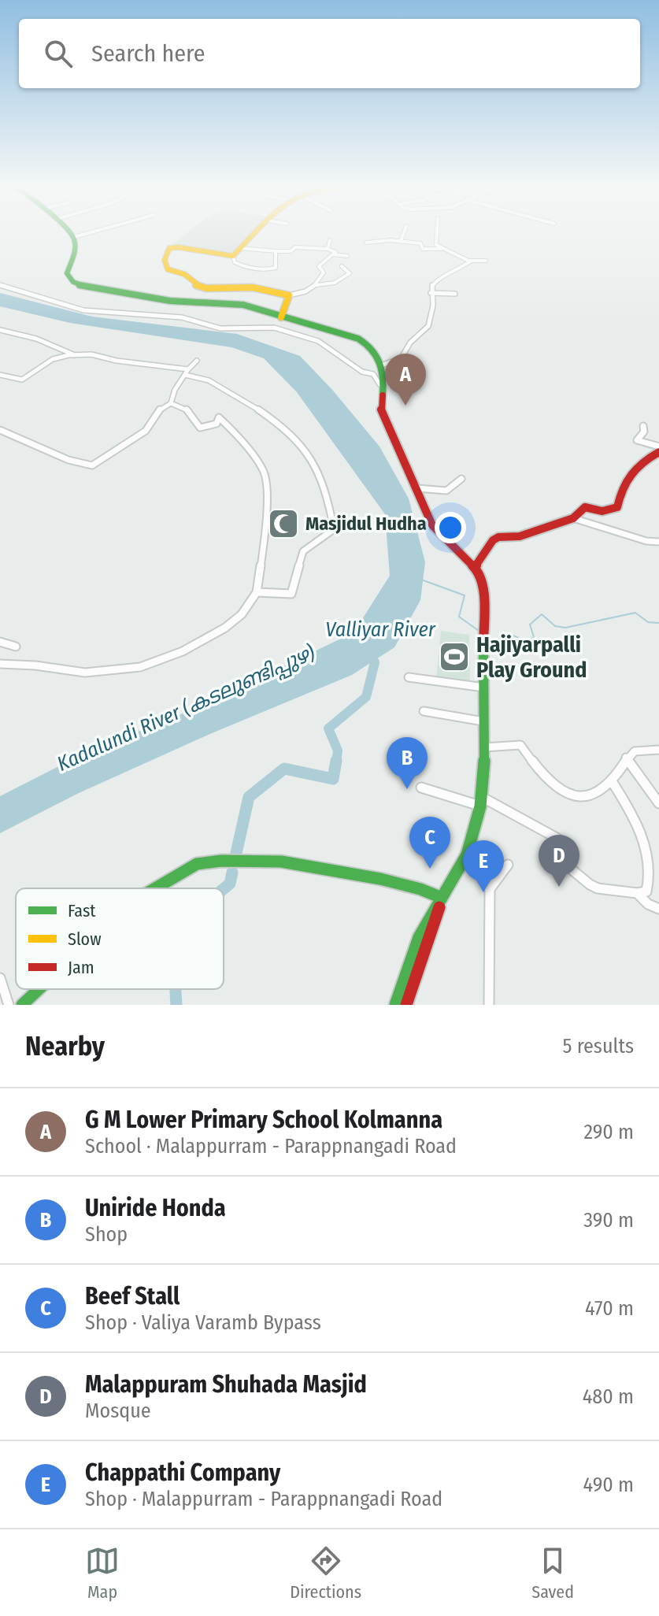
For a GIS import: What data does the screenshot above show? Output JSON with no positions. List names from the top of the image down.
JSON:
{
  "water": ["Valliyar River", "Kadalundi River (കടലുണ്ടിപ്പുഴ)"],
  "places": {
    "mosque": ["Masjidul Hudha"],
    "sports": ["Hajiyarpalli Play Ground"]
  },
  "legend": ["Fast", "Slow", "Jam"],
  "page": {
    "search": "Search here",
    "pins": [
      "A",
      "B",
      "C",
      "D",
      "E"
    ],
    "heading": ["Nearby", "5 results"],
    "list": [
      {
        "mark": "A",
        "name": "G M Lower Primary School Kolmanna",
        "note": "School · Malappurram - Parappnangadi Road",
        "value": "290 m"
      },
      {
        "mark": "B",
        "name": "Uniride Honda",
        "note": "Shop",
        "value": "390 m"
      },
      {
        "mark": "C",
        "name": "Beef Stall",
        "note": "Shop · Valiya Varamb Bypass",
        "value": "470 m"
      },
      {
        "mark": "D",
        "name": "Malappuram Shuhada Masjid",
        "note": "Mosque",
        "value": "480 m"
      },
      {
        "mark": "E",
        "name": "Chappathi Company",
        "note": "Shop · Malappurram - Parappnangadi Road",
        "value": "490 m"
      }
    ],
    "nav": ["Map", "Directions", "Saved"]
  }
}
